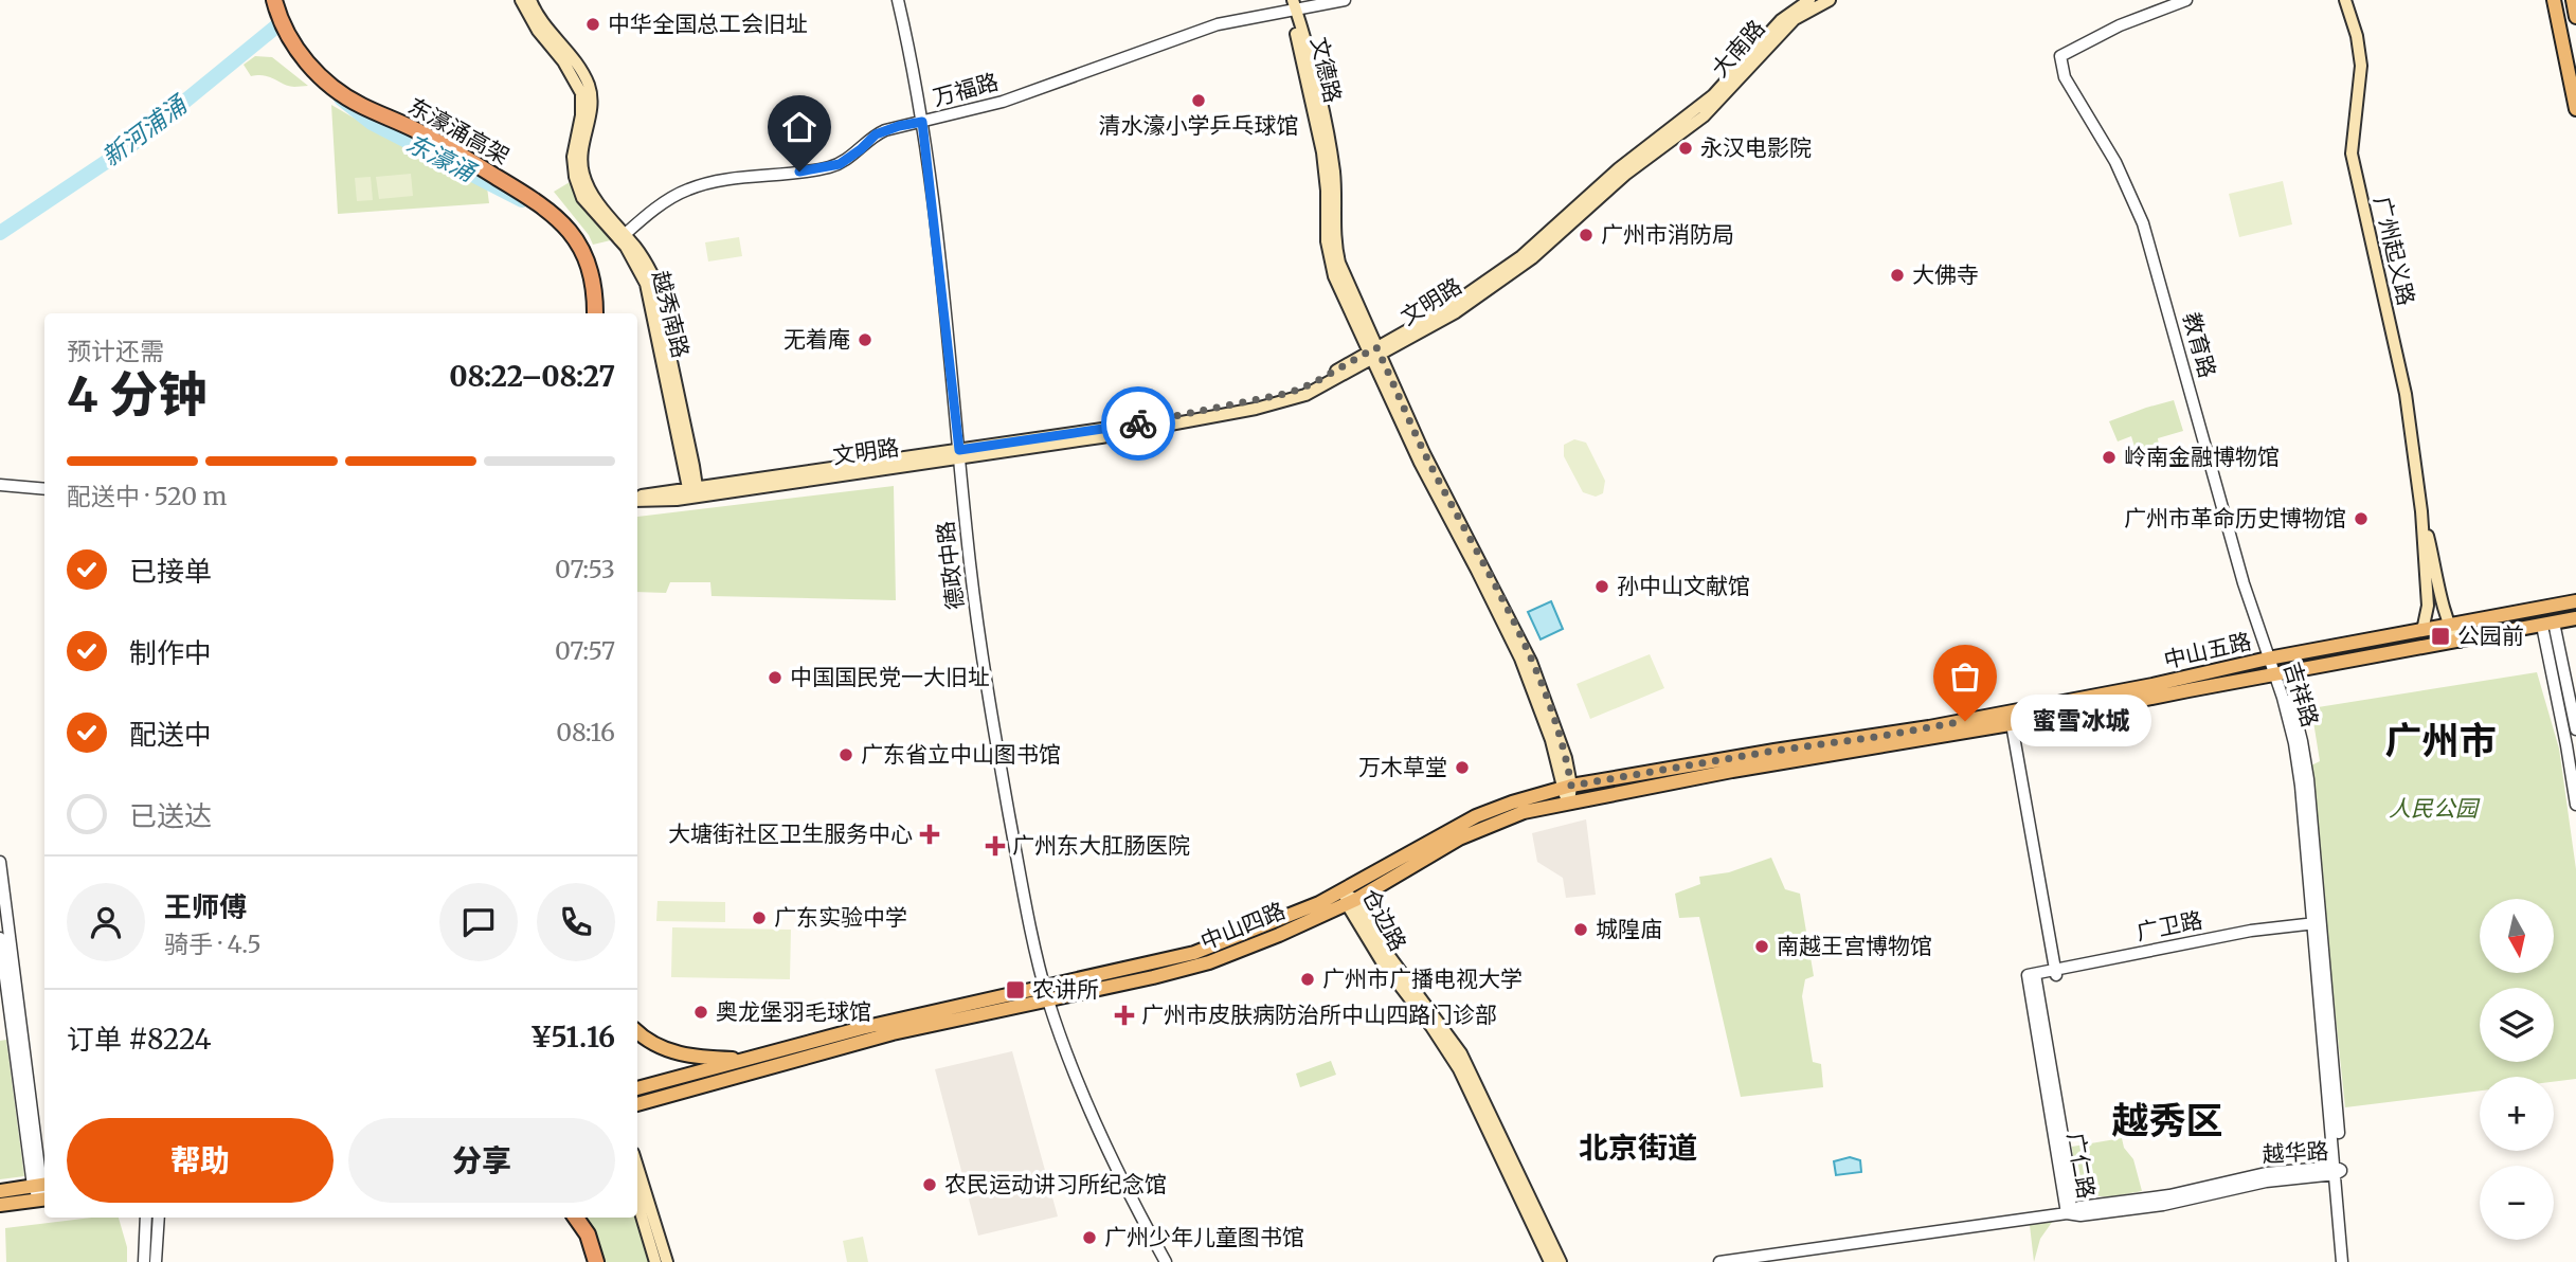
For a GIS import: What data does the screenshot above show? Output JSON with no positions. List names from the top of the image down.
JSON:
{
  "streets": {
    "highway": ["东濠涌高架"],
    "main road": [
      "大南路",
      "文德路",
      "广州起义路",
      "文明路",
      "越秀南路",
      "中山五路",
      "仓边路",
      "中山四路"
    ],
    "street": [
      "万福路",
      "教育路",
      "德政中路",
      "吉祥路",
      "广卫路",
      "越华路",
      "广仁路"
    ]
  },
  "crossings": [
    ["大南路", "文明路"],
    ["文德路", "万福路"],
    ["文德路", "文明路"],
    ["文德路", "中山四路"],
    ["万福路", "越秀南路"],
    ["万福路", "德政中路"],
    ["广州起义路", "中山五路"],
    ["文明路", "越秀南路"],
    ["文明路", "德政中路"],
    ["教育路", "中山五路"],
    ["教育路", "吉祥路"],
    ["德政中路", "中山四路"],
    ["中山五路", "吉祥路"],
    ["中山五路", "中山四路"],
    ["吉祥路", "广卫路"],
    ["吉祥路", "越华路"],
    ["仓边路", "中山四路"],
    ["广卫路", "广仁路"],
    ["越华路", "广仁路"]
  ],
  "districts": ["广州市", "越秀区", "北京街道"],
  "water": ["新河浦涌", "东濠涌"],
  "parks": ["人民公园"],
  "places": {
    "other": [
      "中华全国总工会旧址",
      "清水濠小学乒乓球馆",
      "永汉电影院",
      "广州市消防局",
      "大佛寺",
      "无着庵",
      "岭南金融博物馆",
      "广州市革命历史博物馆",
      "孙中山文献馆",
      "中国国民党一大旧址",
      "蜜雪冰城",
      "广东省立中山图书馆",
      "万木草堂",
      "广东实验中学",
      "城隍庙",
      "南越王宫博物馆",
      "广州市广播电视大学",
      "奥龙堡羽毛球馆",
      "农民运动讲习所纪念馆",
      "广州少年儿童图书馆"
    ],
    "transit": ["公园前", "农讲所"],
    "health": ["大塘街社区卫生服务中心", "广州东大肛肠医院", "广州市皮肤病防治所中山四路门诊部"]
  },
  "north": "bottom",
  "page": {
    "heading": ["4 分钟", "预计还需", "08:22–08:27"],
    "panel": [
      "王师傅",
      "骑手 · 4.5",
      "订单 #8224",
      "¥51.16"
    ],
    "bar": "配送中 · 520 m",
    "list": [
      ["已接单", "07:53"],
      ["制作中", "07:57"],
      ["配送中", "08:16"],
      "已送达"
    ],
    "bubble": "蜜雪冰城",
    "map_buttons": ["+", "−"],
    "buttons": ["帮助", "分享"]
  }
}
